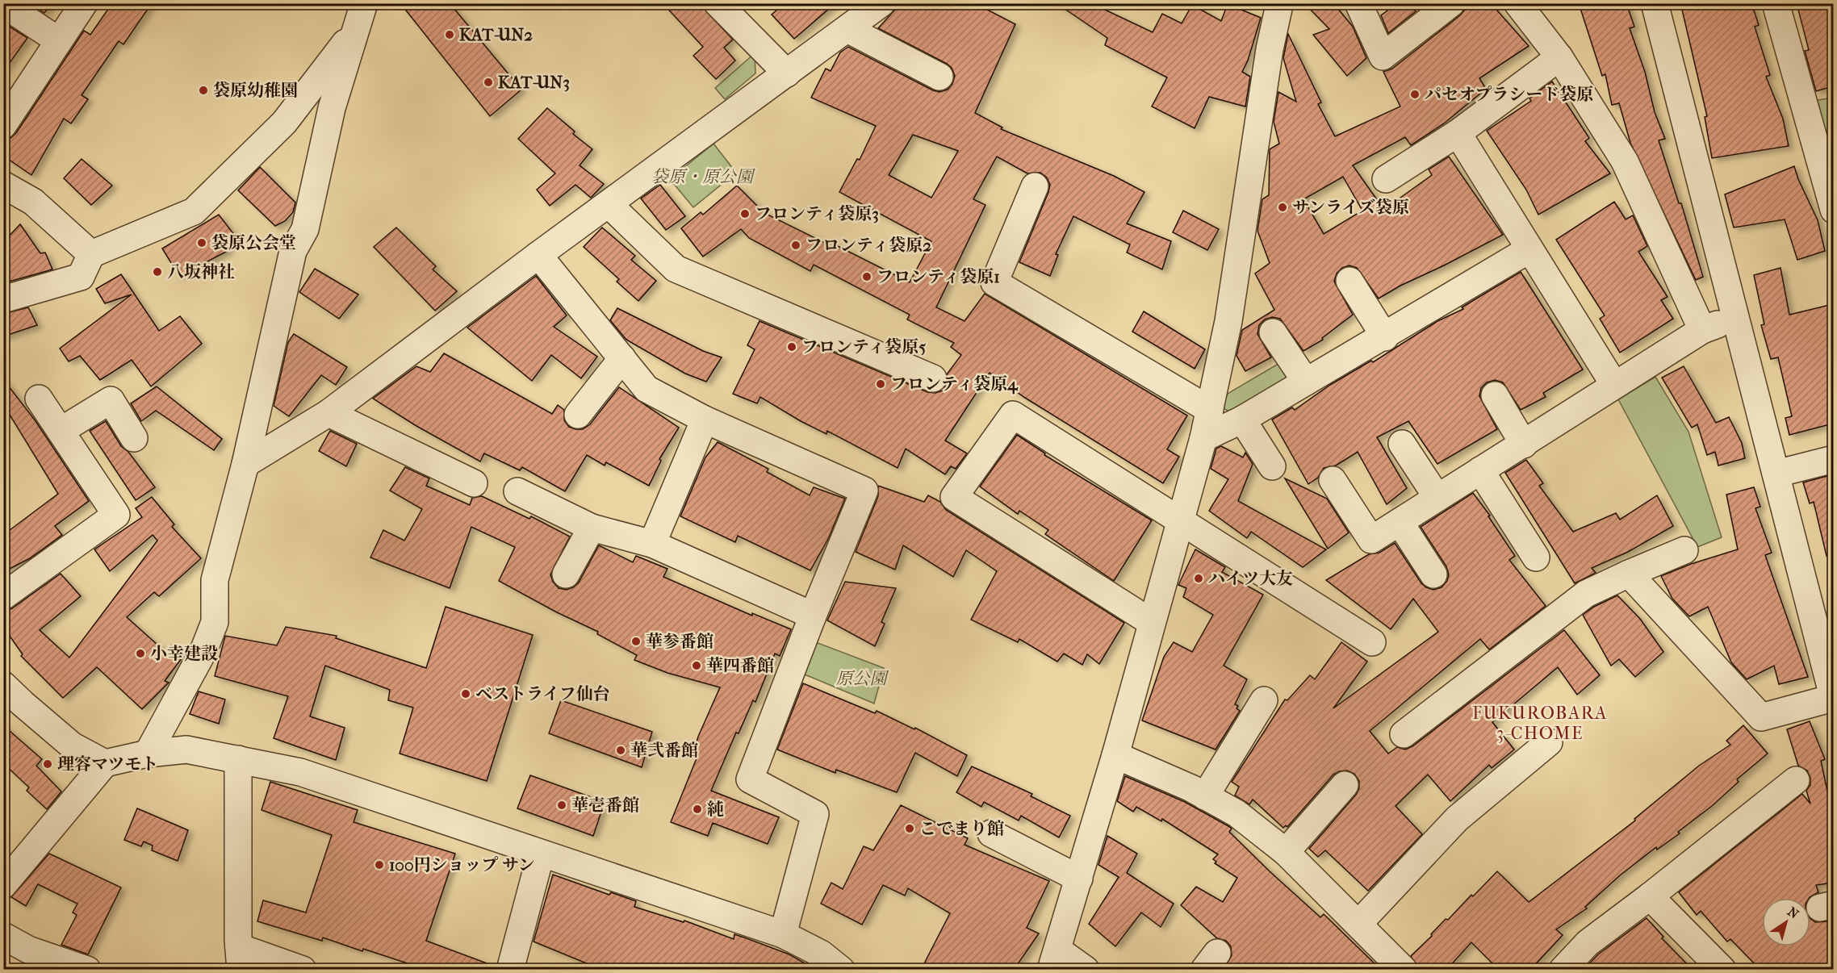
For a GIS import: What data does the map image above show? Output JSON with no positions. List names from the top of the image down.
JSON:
{
  "districts": ["FUKUROBARA 3-CHOME"],
  "parks": ["袋原・原公園", "原公園"],
  "places": [
    "KAT-UN2",
    "KAT-UN3",
    "袋原幼稚園",
    "パセオプラシード袋原",
    "サンライズ袋原",
    "フロンティ袋原3",
    "袋原公会堂",
    "フロンティ袋原2",
    "八坂神社",
    "フロンティ袋原1",
    "フロンティ袋原5",
    "フロンティ袋原4",
    "ハイツ大友",
    "華参番館",
    "小幸建設",
    "華四番館",
    "ベストライフ仙台",
    "華弐番館",
    "理容マツモト",
    "華壱番館",
    "純",
    "こでまり館",
    "100円ショップ サン"
  ],
  "north": "top right"
}
